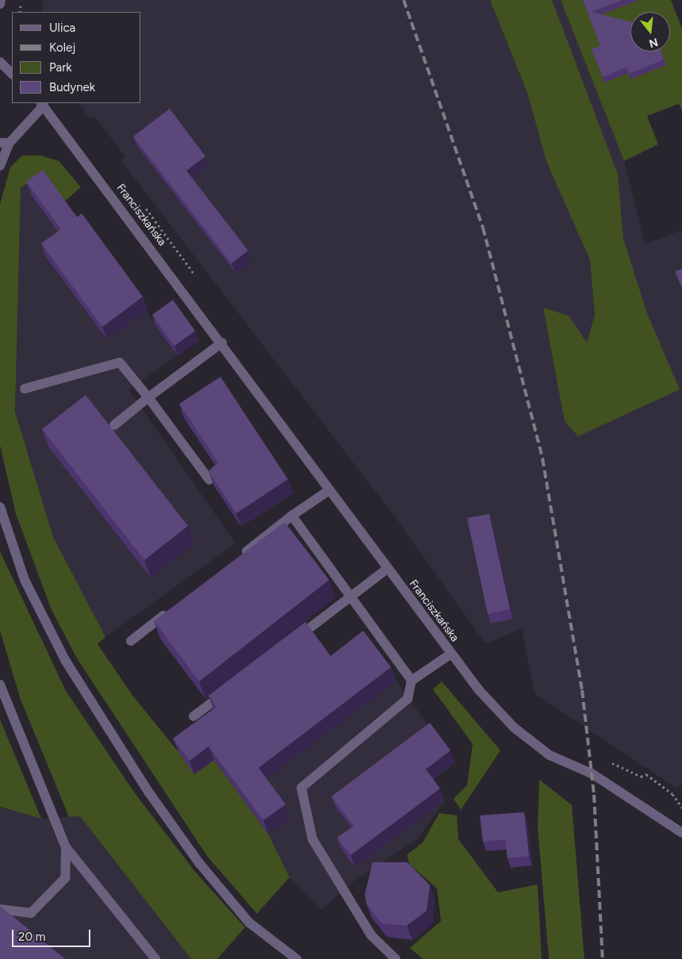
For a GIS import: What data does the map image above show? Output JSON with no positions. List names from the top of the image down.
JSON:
{
  "streets": {
    "street": ["Franciszkańska"]
  },
  "legend": [
    "Ulica",
    "Kolej",
    "Park",
    "Budynek"
  ],
  "scale_bar": "20 m",
  "north": "bottom"
}
